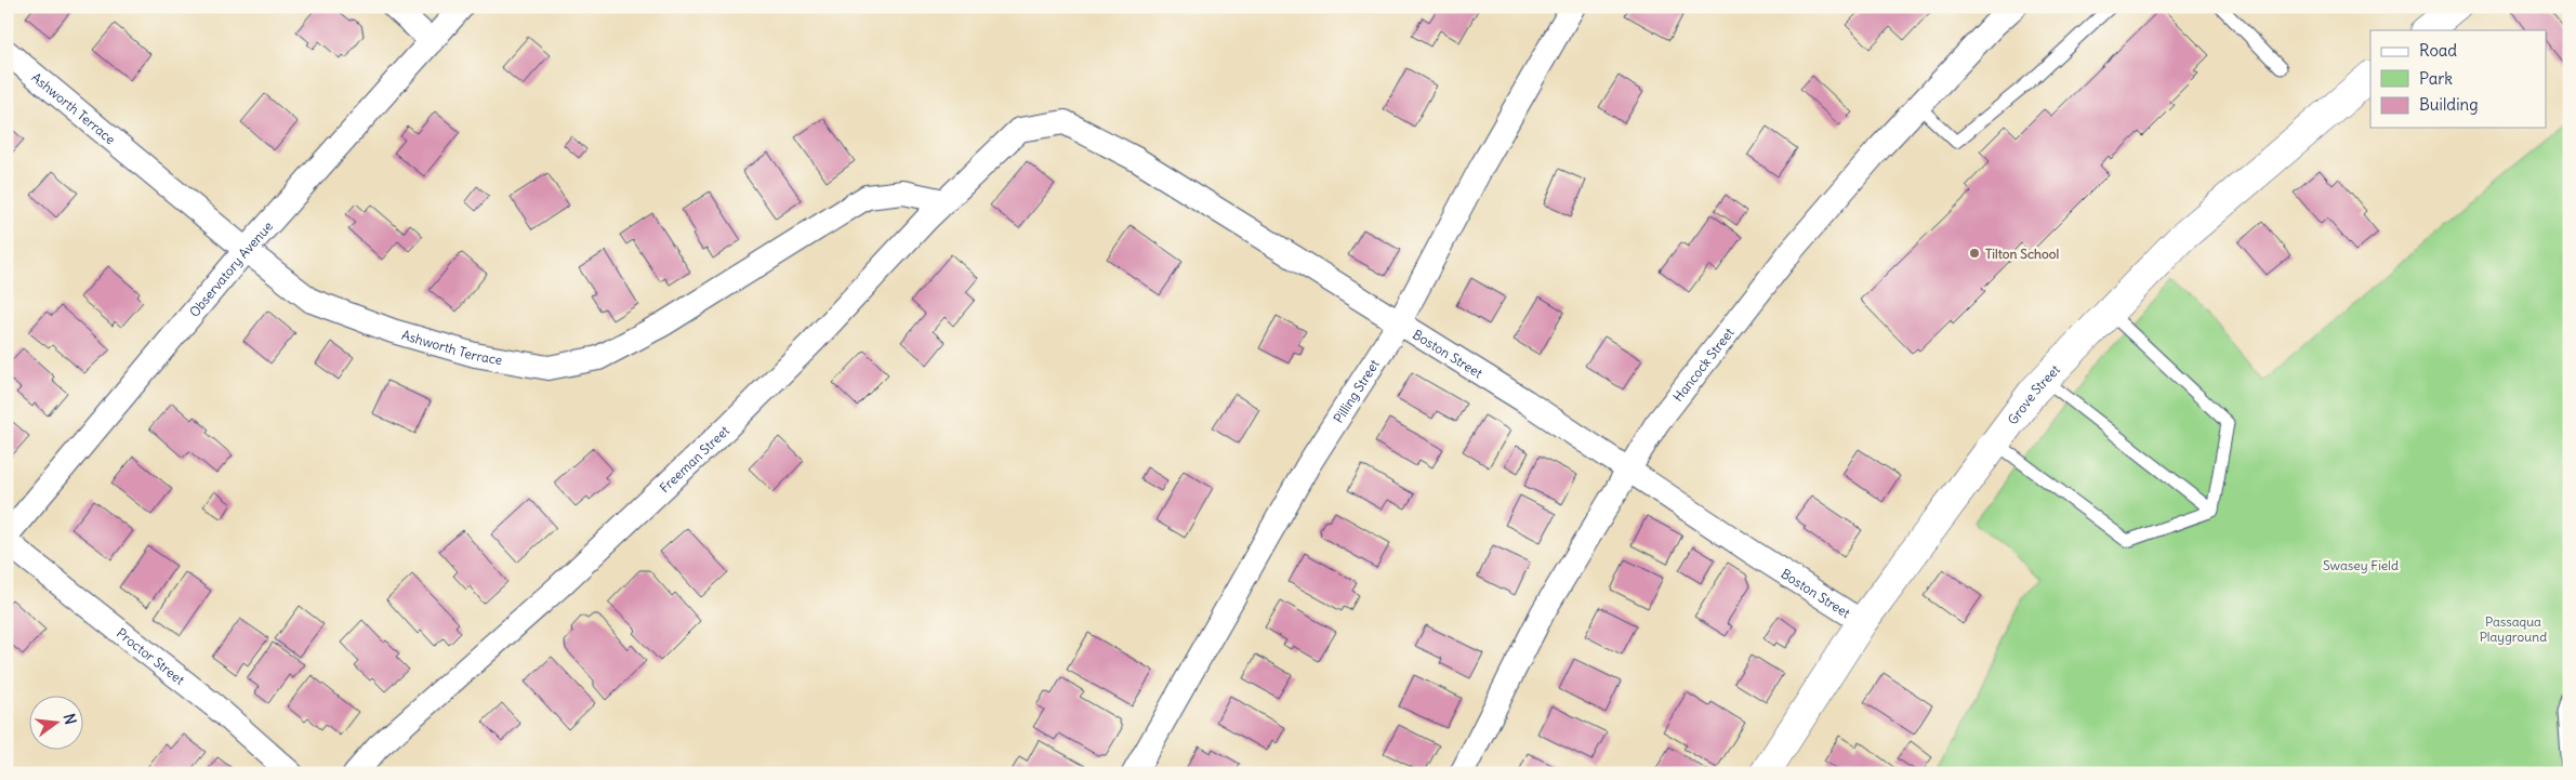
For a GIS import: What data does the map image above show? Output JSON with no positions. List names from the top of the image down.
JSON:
{
  "streets": {
    "street": [
      "Ashworth Terrace",
      "Observatory Avenue",
      "Boston Street",
      "Hancock Street",
      "Pilling Street",
      "Grove Street",
      "Freeman Street",
      "Proctor Street"
    ]
  },
  "crossings": [
    ["Ashworth Terrace", "Observatory Avenue"],
    ["Ashworth Terrace", "Freeman Street"],
    ["Boston Street", "Hancock Street"],
    ["Boston Street", "Pilling Street"],
    ["Boston Street", "Grove Street"],
    ["Boston Street", "Freeman Street"]
  ],
  "parks": ["Swasey Field", "Passaqua Playground"],
  "places": ["Tilton School"],
  "legend": ["Road", "Park", "Building"],
  "north": "right"
}
